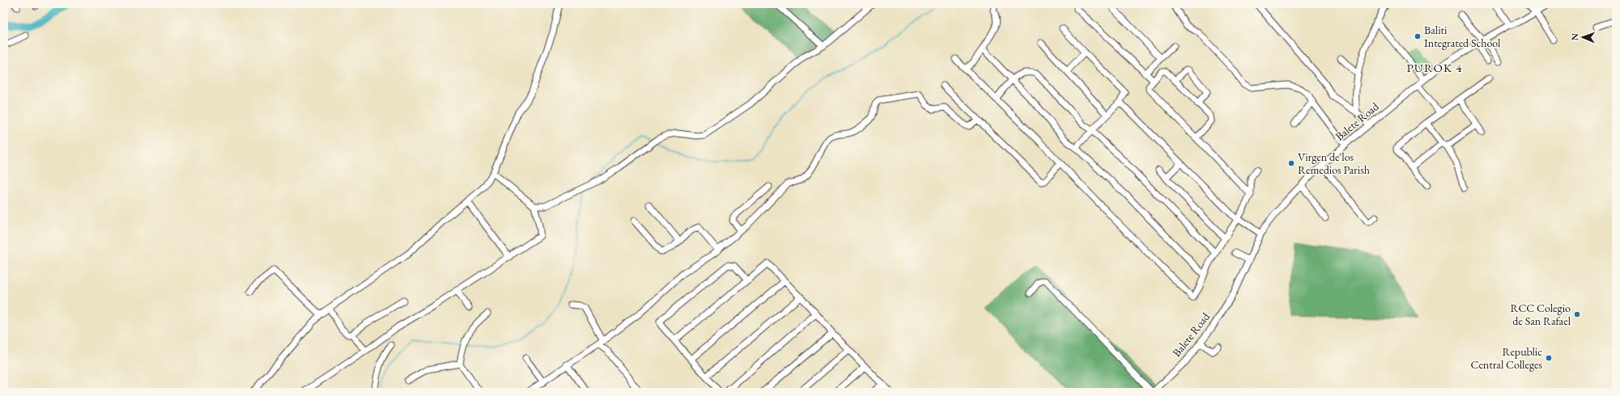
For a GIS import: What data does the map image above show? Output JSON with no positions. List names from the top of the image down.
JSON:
{
  "streets": {
    "street": ["Balete Road"]
  },
  "districts": ["PUROK 4"],
  "places": [
    "Baliti Integrated School",
    "Virgen de los Remedios Parish",
    "RCC Colegio de San Rafael",
    "Republic Central Colleges"
  ],
  "north": "left"
}
